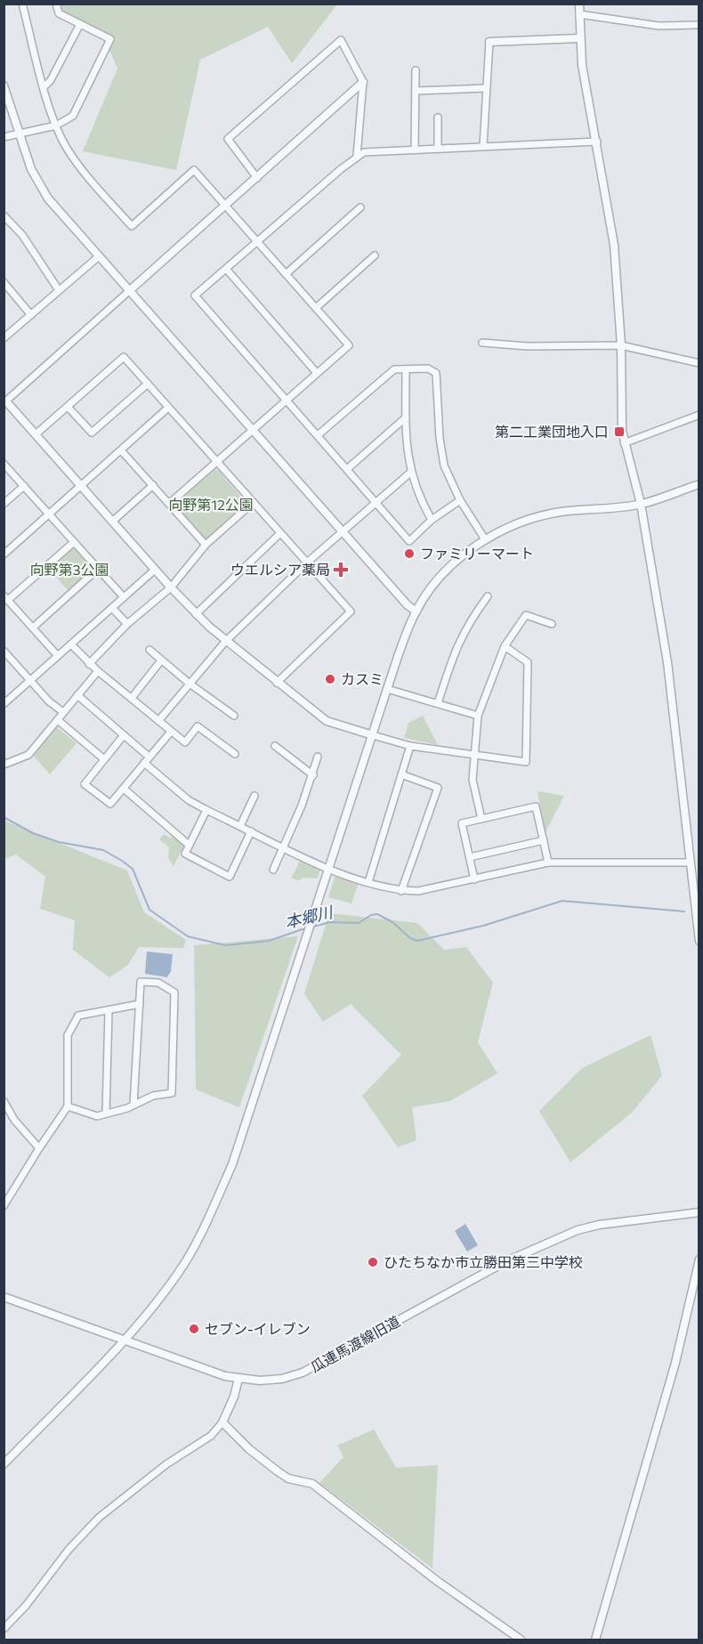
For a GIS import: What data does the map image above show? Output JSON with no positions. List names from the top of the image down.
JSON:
{
  "streets": {
    "street": ["瓜連馬渡線旧道"]
  },
  "water": ["本郷川"],
  "parks": ["向野第12公園", "向野第3公園"],
  "places": {
    "transit": ["第二工業団地入口"],
    "other": [
      "ファミリーマート",
      "カスミ",
      "ひたちなか市立勝田第三中学校",
      "セブン-イレブン"
    ],
    "health": ["ウエルシア薬局"]
  }
}
